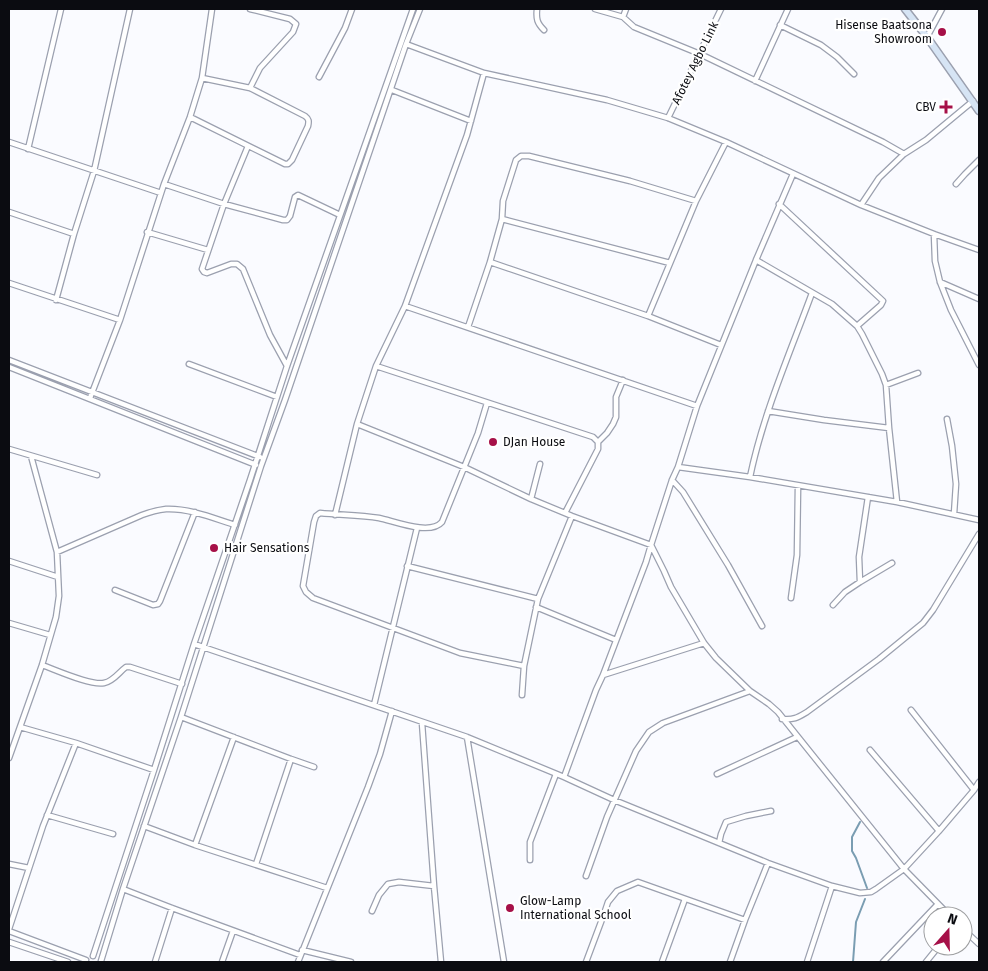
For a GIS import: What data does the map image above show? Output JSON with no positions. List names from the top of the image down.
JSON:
{
  "streets": {
    "street": ["Afotey Agbo Link"]
  },
  "places": {
    "other": [
      "Hisense Baatsona Showroom",
      "DJan House",
      "Hair Sensations",
      "Glow-Lamp International School"
    ],
    "health": ["CBV"]
  },
  "north": "top"
}
